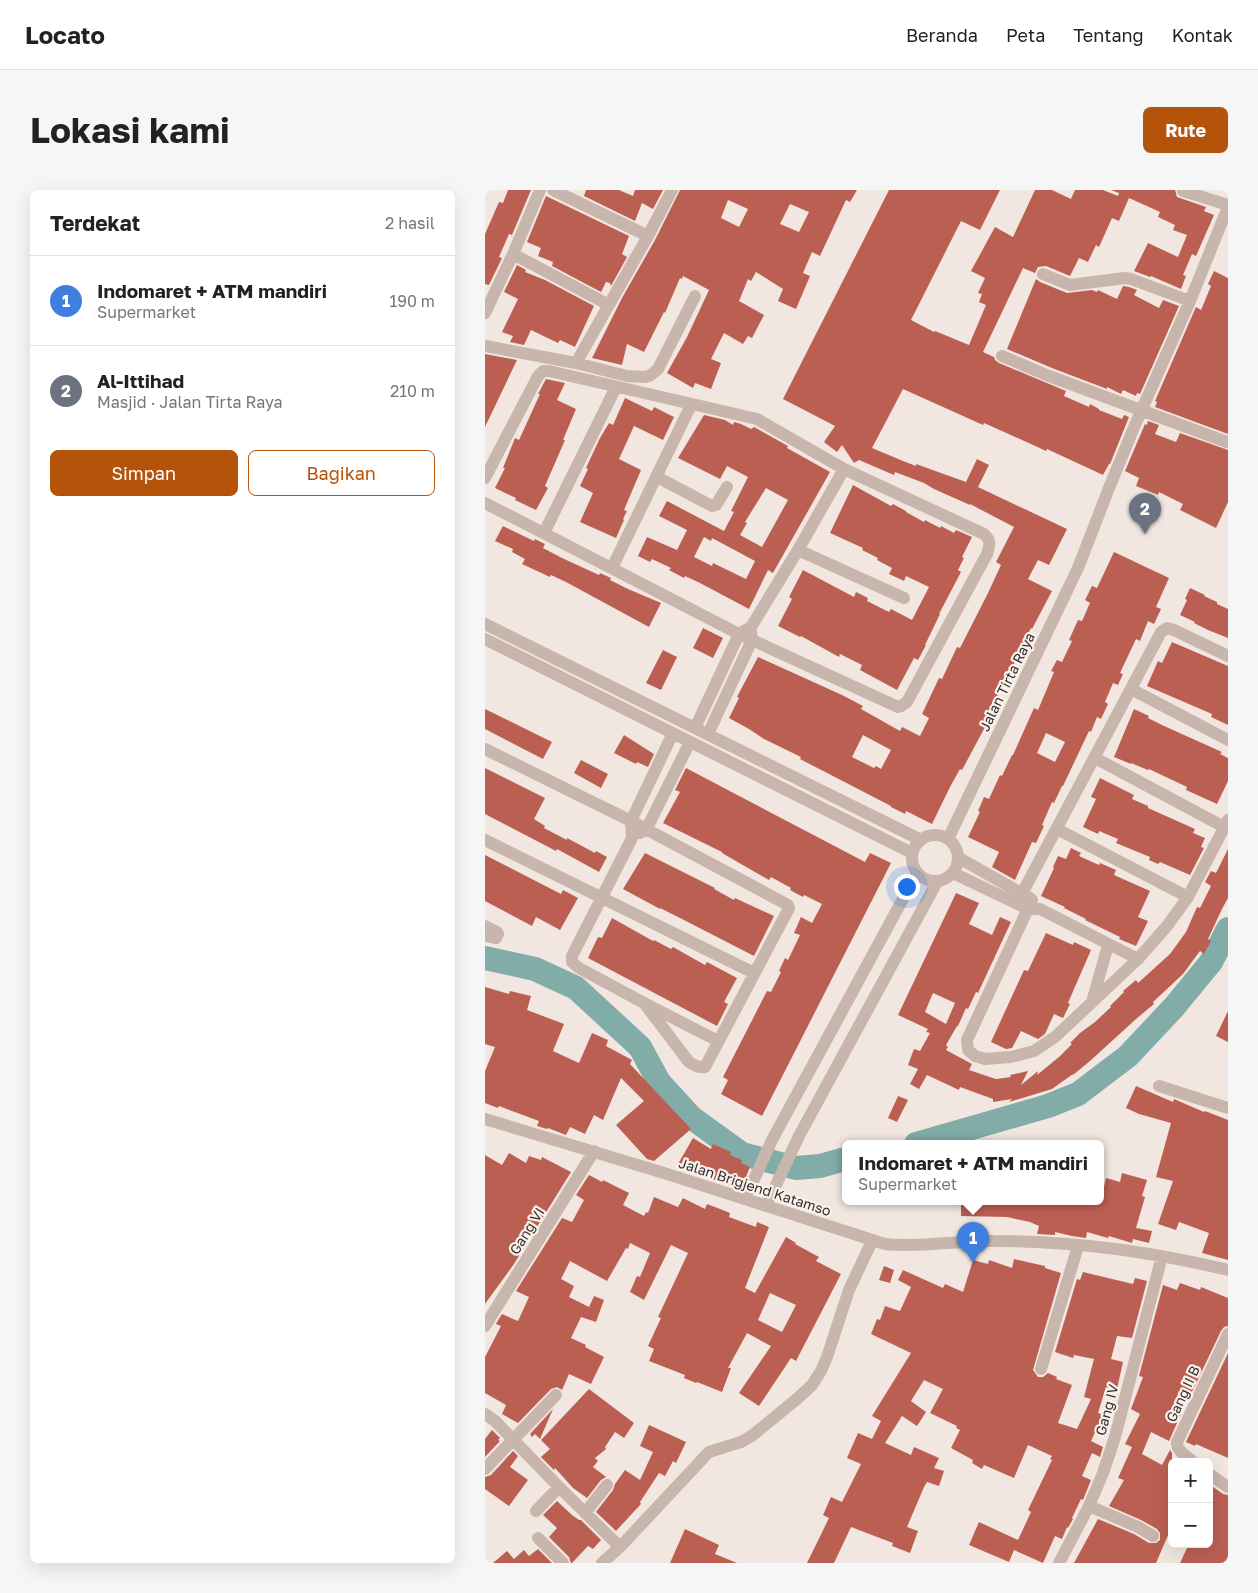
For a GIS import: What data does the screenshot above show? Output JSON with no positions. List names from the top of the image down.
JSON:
{
  "streets": {
    "street": [
      "Jalan Tirta Raya",
      "Jalan Brigjend Katamso",
      "Gang VI",
      "Gang II B",
      "Gang IV"
    ]
  },
  "crossings": [
    ["Jalan Brigjend Katamso", "Gang VI"],
    ["Jalan Brigjend Katamso", "Gang IV"]
  ],
  "page": {
    "header": "Locato",
    "nav": [
      "Beranda",
      "Peta",
      "Tentang",
      "Kontak"
    ],
    "buttons": [
      "Rute",
      ["Simpan", "Bagikan"]
    ],
    "title": "Lokasi kami",
    "heading": ["Terdekat", "2 hasil"],
    "list": [
      {
        "mark": "1",
        "name": "Indomaret + ATM mandiri",
        "note": "Supermarket",
        "value": "190 m"
      },
      {
        "mark": "2",
        "name": "Al-Ittihad",
        "note": "Masjid · Jalan Tirta Raya",
        "value": "210 m"
      }
    ],
    "pins": ["2", "1"],
    "popup": ["Indomaret + ATM mandiri", "Supermarket"],
    "map_buttons": ["+", "−"]
  }
}
